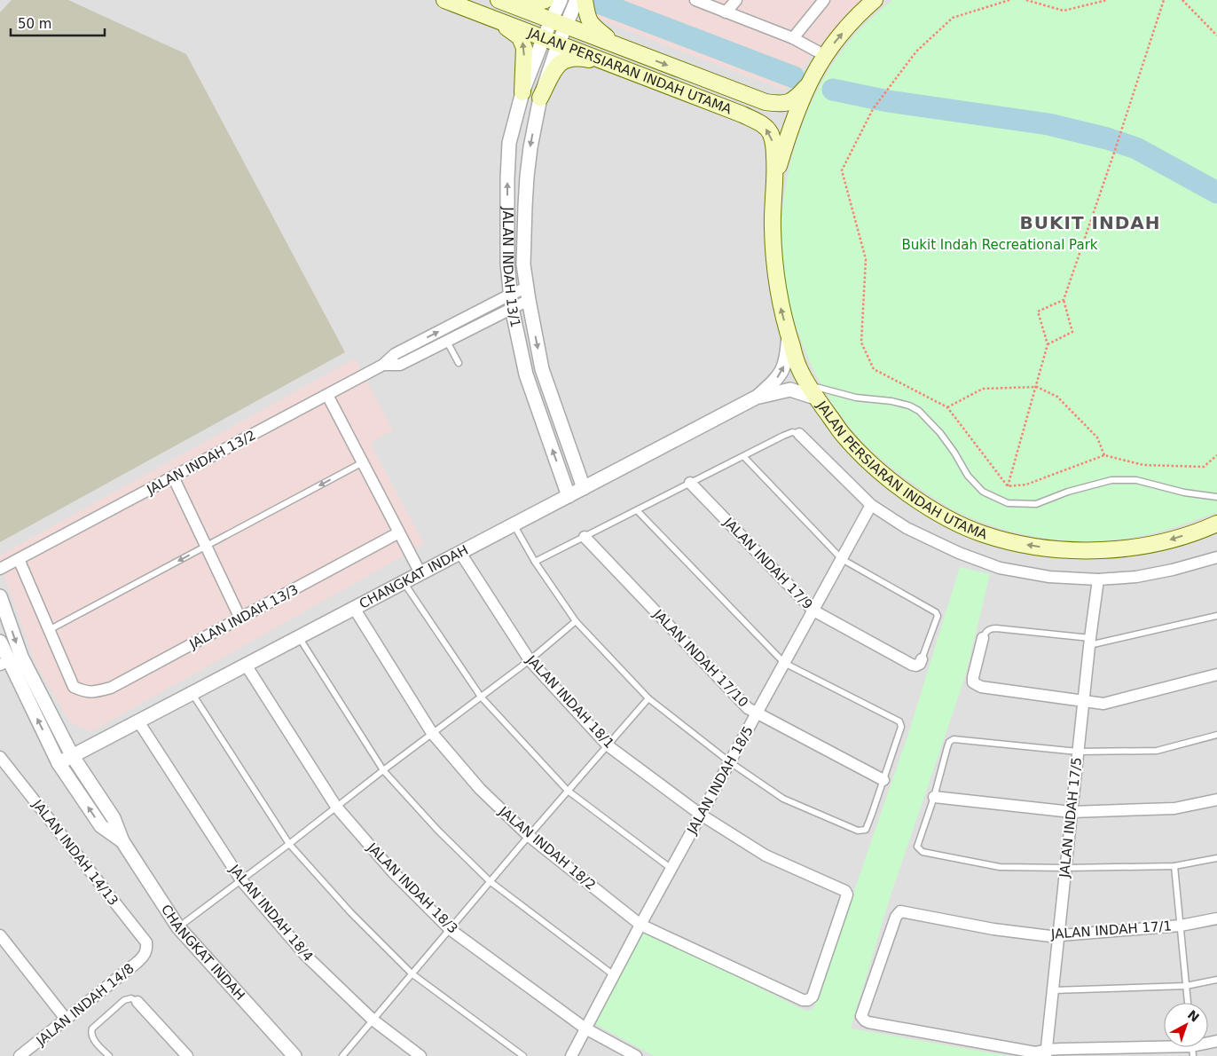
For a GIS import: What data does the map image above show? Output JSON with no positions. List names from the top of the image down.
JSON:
{
  "streets": {
    "main road": ["JALAN PERSIARAN INDAH UTAMA"],
    "street": [
      "JALAN INDAH 13/1",
      "JALAN INDAH 13/2",
      "JALAN INDAH 17/9",
      "CHANGKAT INDAH",
      "JALAN INDAH 13/3",
      "JALAN INDAH 17/10",
      "JALAN INDAH 18/1",
      "JALAN INDAH 18/5",
      "JALAN INDAH 17/5",
      "JALAN INDAH 18/2",
      "JALAN INDAH 14/13",
      "JALAN INDAH 18/3",
      "JALAN INDAH 18/4",
      "JALAN INDAH 17/1",
      "JALAN INDAH 14/8"
    ]
  },
  "crossings": [
    ["JALAN PERSIARAN INDAH UTAMA", "JALAN INDAH 13/1"],
    ["JALAN PERSIARAN INDAH UTAMA", "CHANGKAT INDAH"],
    ["JALAN INDAH 13/1", "JALAN INDAH 13/2"],
    ["JALAN INDAH 13/1", "CHANGKAT INDAH"],
    ["JALAN INDAH 17/9", "JALAN INDAH 18/5"],
    ["CHANGKAT INDAH", "JALAN INDAH 18/1"],
    ["CHANGKAT INDAH", "JALAN INDAH 18/2"],
    ["CHANGKAT INDAH", "JALAN INDAH 18/3"],
    ["CHANGKAT INDAH", "JALAN INDAH 18/4"],
    ["JALAN INDAH 17/10", "JALAN INDAH 18/5"],
    ["JALAN INDAH 18/1", "JALAN INDAH 18/5"],
    ["JALAN INDAH 18/1", "JALAN INDAH 18/2"],
    ["JALAN INDAH 18/5", "JALAN INDAH 18/2"],
    ["JALAN INDAH 18/5", "JALAN INDAH 18/3"],
    ["JALAN INDAH 17/5", "JALAN INDAH 17/1"],
    ["JALAN INDAH 14/13", "JALAN INDAH 14/8"]
  ],
  "districts": ["BUKIT INDAH"],
  "parks": ["Bukit Indah Recreational Park"],
  "scale_bar": "50 m",
  "north": "top right"
}
